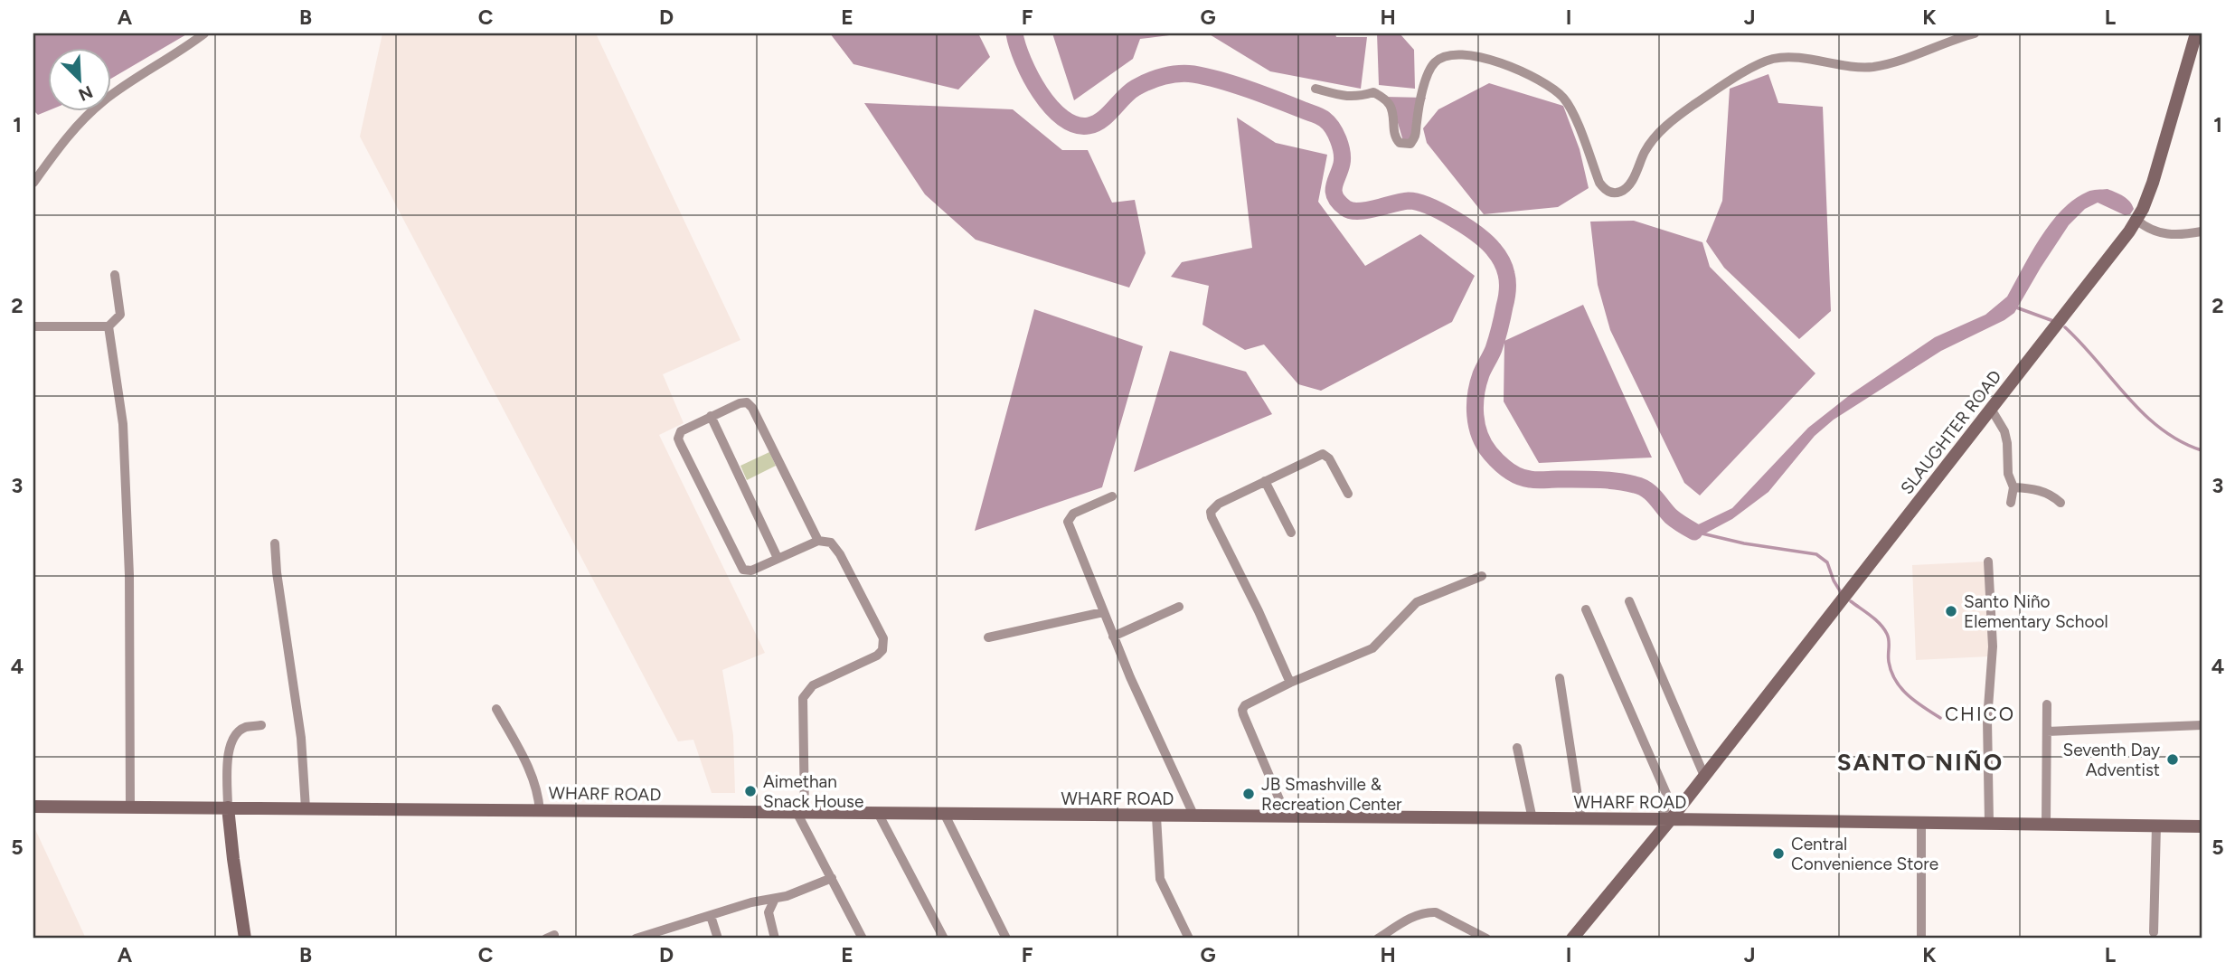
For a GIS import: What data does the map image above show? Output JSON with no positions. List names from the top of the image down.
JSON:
{
  "streets": {
    "main road": ["SLAUGHTER ROAD", "WHARF ROAD"]
  },
  "crossings": [
    ["SLAUGHTER ROAD", "WHARF ROAD"]
  ],
  "districts": ["CHICO", "SANTO NIÑO"],
  "places": [
    "Santo Niño Elementary School",
    "Seventh Day Adventist",
    "Aimethan Snack House",
    "JB Smashville & Recreation Center",
    "Central Convenience Store"
  ],
  "north": "bottom right",
  "grid": {
    "columns": [
      "A",
      "B",
      "C",
      "D",
      "E",
      "F",
      "G",
      "H",
      "I",
      "J",
      "K",
      "L"
    ],
    "rows": [
      "1",
      "2",
      "3",
      "4",
      "5"
    ]
  }
}
